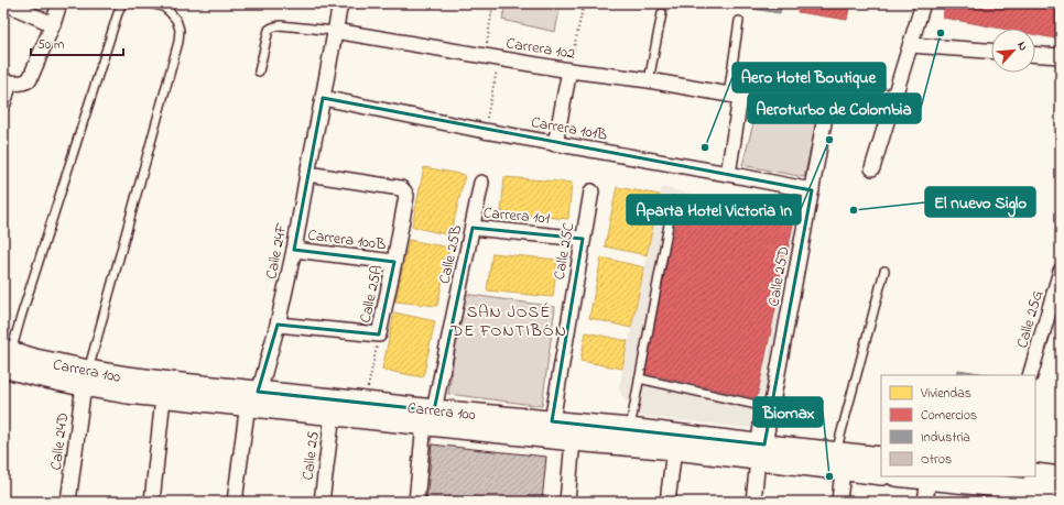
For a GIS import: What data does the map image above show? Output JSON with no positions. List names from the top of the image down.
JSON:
{
  "streets": {
    "main road": ["Carrera 100"],
    "street": [
      "Carrera 102",
      "Carrera 101B",
      "Carrera 101",
      "Carrera 100B",
      "Calle 24F",
      "Calle 25C",
      "Calle 25B",
      "Calle 25D",
      "Calle 25A",
      "Calle 25G",
      "Calle 24D",
      "Calle 25"
    ]
  },
  "crossings": [
    ["Carrera 102", "Calle 24F"],
    ["Carrera 101B", "Calle 24F"],
    ["Carrera 101B", "Calle 25D"],
    ["Carrera 101", "Calle 25C"],
    ["Carrera 101", "Calle 25B"],
    ["Carrera 100B", "Calle 24F"],
    ["Carrera 100B", "Calle 25A"],
    ["Calle 24F", "Calle 25A"],
    ["Calle 24F", "Carrera 100"],
    ["Calle 25C", "Carrera 100"],
    ["Calle 25B", "Carrera 100"],
    ["Calle 25D", "Carrera 100"],
    ["Calle 25A", "Carrera 100"],
    ["Carrera 100", "Calle 24D"],
    ["Carrera 100", "Calle 25"]
  ],
  "districts": ["SAN JOSÉ DE FONTIBÓN"],
  "places": [
    "Aeroturbo de Colombia",
    "Aparta Hotel Victoria In",
    "Aero Hotel Boutique",
    "El nuevo Siglo",
    "Biomax"
  ],
  "legend": [
    "Viviendas",
    "Comercios",
    "Industria",
    "Otros"
  ],
  "scale_bar": "50 m",
  "north": "top right"
}
